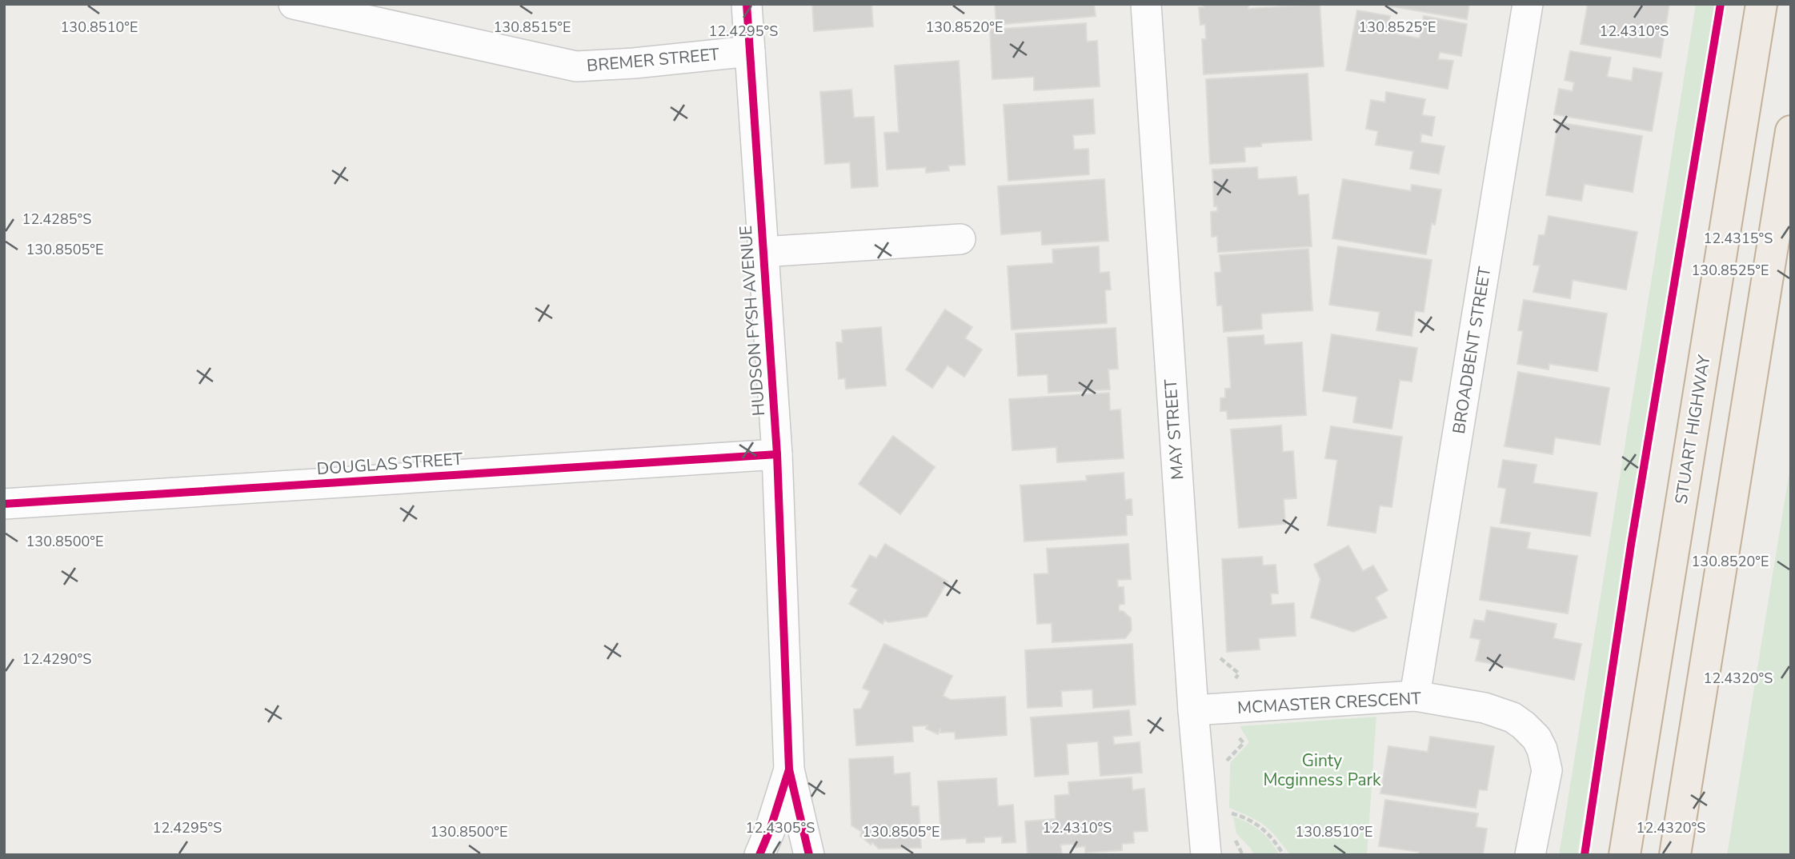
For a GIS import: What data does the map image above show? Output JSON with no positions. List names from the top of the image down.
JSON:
{
  "streets": {
    "highway": ["STUART HIGHWAY"],
    "street": [
      "BREMER STREET",
      "HUDSON FYSH AVENUE",
      "BROADBENT STREET",
      "MAY STREET",
      "DOUGLAS STREET",
      "MCMASTER CRESCENT"
    ]
  },
  "crossings": [
    ["BREMER STREET", "HUDSON FYSH AVENUE"],
    ["HUDSON FYSH AVENUE", "DOUGLAS STREET"],
    ["BROADBENT STREET", "MCMASTER CRESCENT"],
    ["MAY STREET", "MCMASTER CRESCENT"]
  ],
  "parks": ["Ginty Mcginness Park"],
  "coordinates": [
    "130.8510°E",
    "130.8515°E",
    "130.8520°E",
    "130.8525°E",
    "12.4295°S",
    "12.4310°S",
    "12.4285°S",
    "12.4315°S",
    "130.8505°E",
    "130.8500°E",
    "12.4290°S",
    "12.4320°S",
    "12.4305°S"
  ]
}
